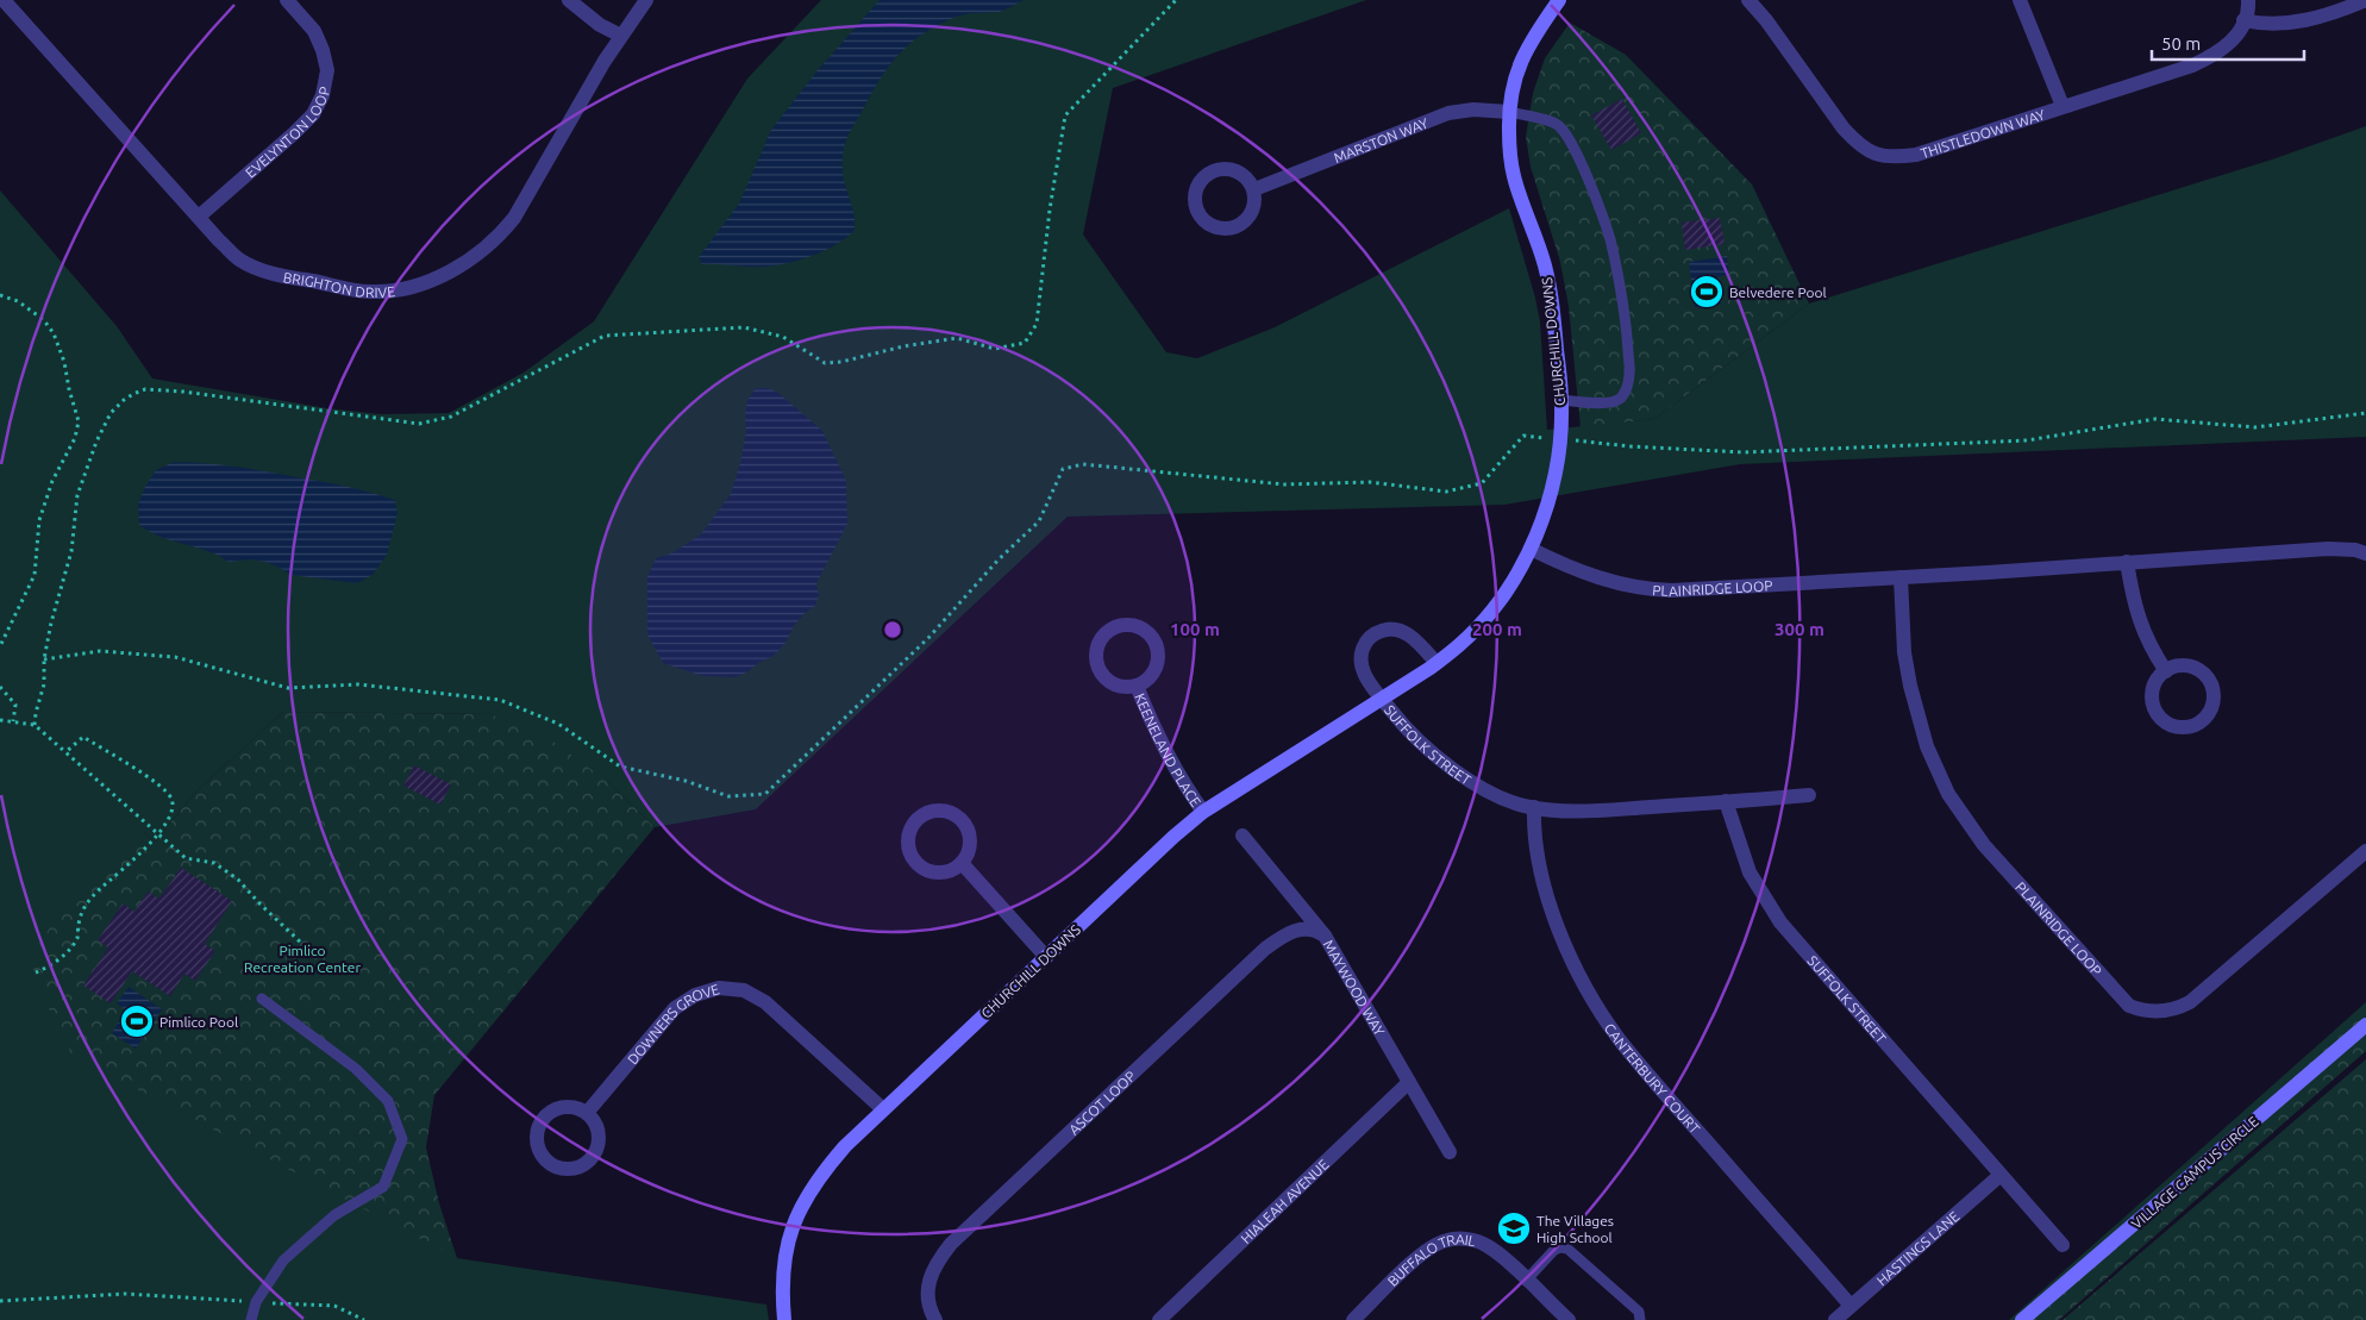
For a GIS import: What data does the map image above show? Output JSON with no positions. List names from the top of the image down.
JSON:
{
  "streets": {
    "street": [
      "EVELYNTON LOOP",
      "THISTLEDOWN WAY",
      "MARSTON WAY",
      "BRIGHTON DRIVE",
      "CHURCHILL DOWNS",
      "PLAINRIDGE LOOP",
      "SUFFOLK STREET",
      "KEENELAND PLACE",
      "MAYWOOD WAY",
      "DOWNERS GROVE",
      "CANTERBURY COURT",
      "ASCOT LOOP",
      "VILLAGE CAMPUS CIRCLE",
      "HIALEAH AVENUE",
      "HASTINGS LANE",
      "BUFFALO TRAIL"
    ]
  },
  "crossings": [
    ["EVELYNTON LOOP", "BRIGHTON DRIVE"],
    ["MARSTON WAY", "CHURCHILL DOWNS"],
    ["CHURCHILL DOWNS", "PLAINRIDGE LOOP"],
    ["CHURCHILL DOWNS", "SUFFOLK STREET"],
    ["CHURCHILL DOWNS", "KEENELAND PLACE"],
    ["CHURCHILL DOWNS", "DOWNERS GROVE"],
    ["SUFFOLK STREET", "CANTERBURY COURT"],
    ["SUFFOLK STREET", "HASTINGS LANE"],
    ["MAYWOOD WAY", "ASCOT LOOP"],
    ["MAYWOOD WAY", "HIALEAH AVENUE"],
    ["CANTERBURY COURT", "HASTINGS LANE"]
  ],
  "parks": ["Pimlico Recreation Center"],
  "places": {
    "sports": ["Belvedere Pool", "Pimlico Pool"],
    "school or university": ["The Villages High School"]
  },
  "scale_bar": "50 m",
  "rings": ["100 m", "200 m", "300 m"]
}
